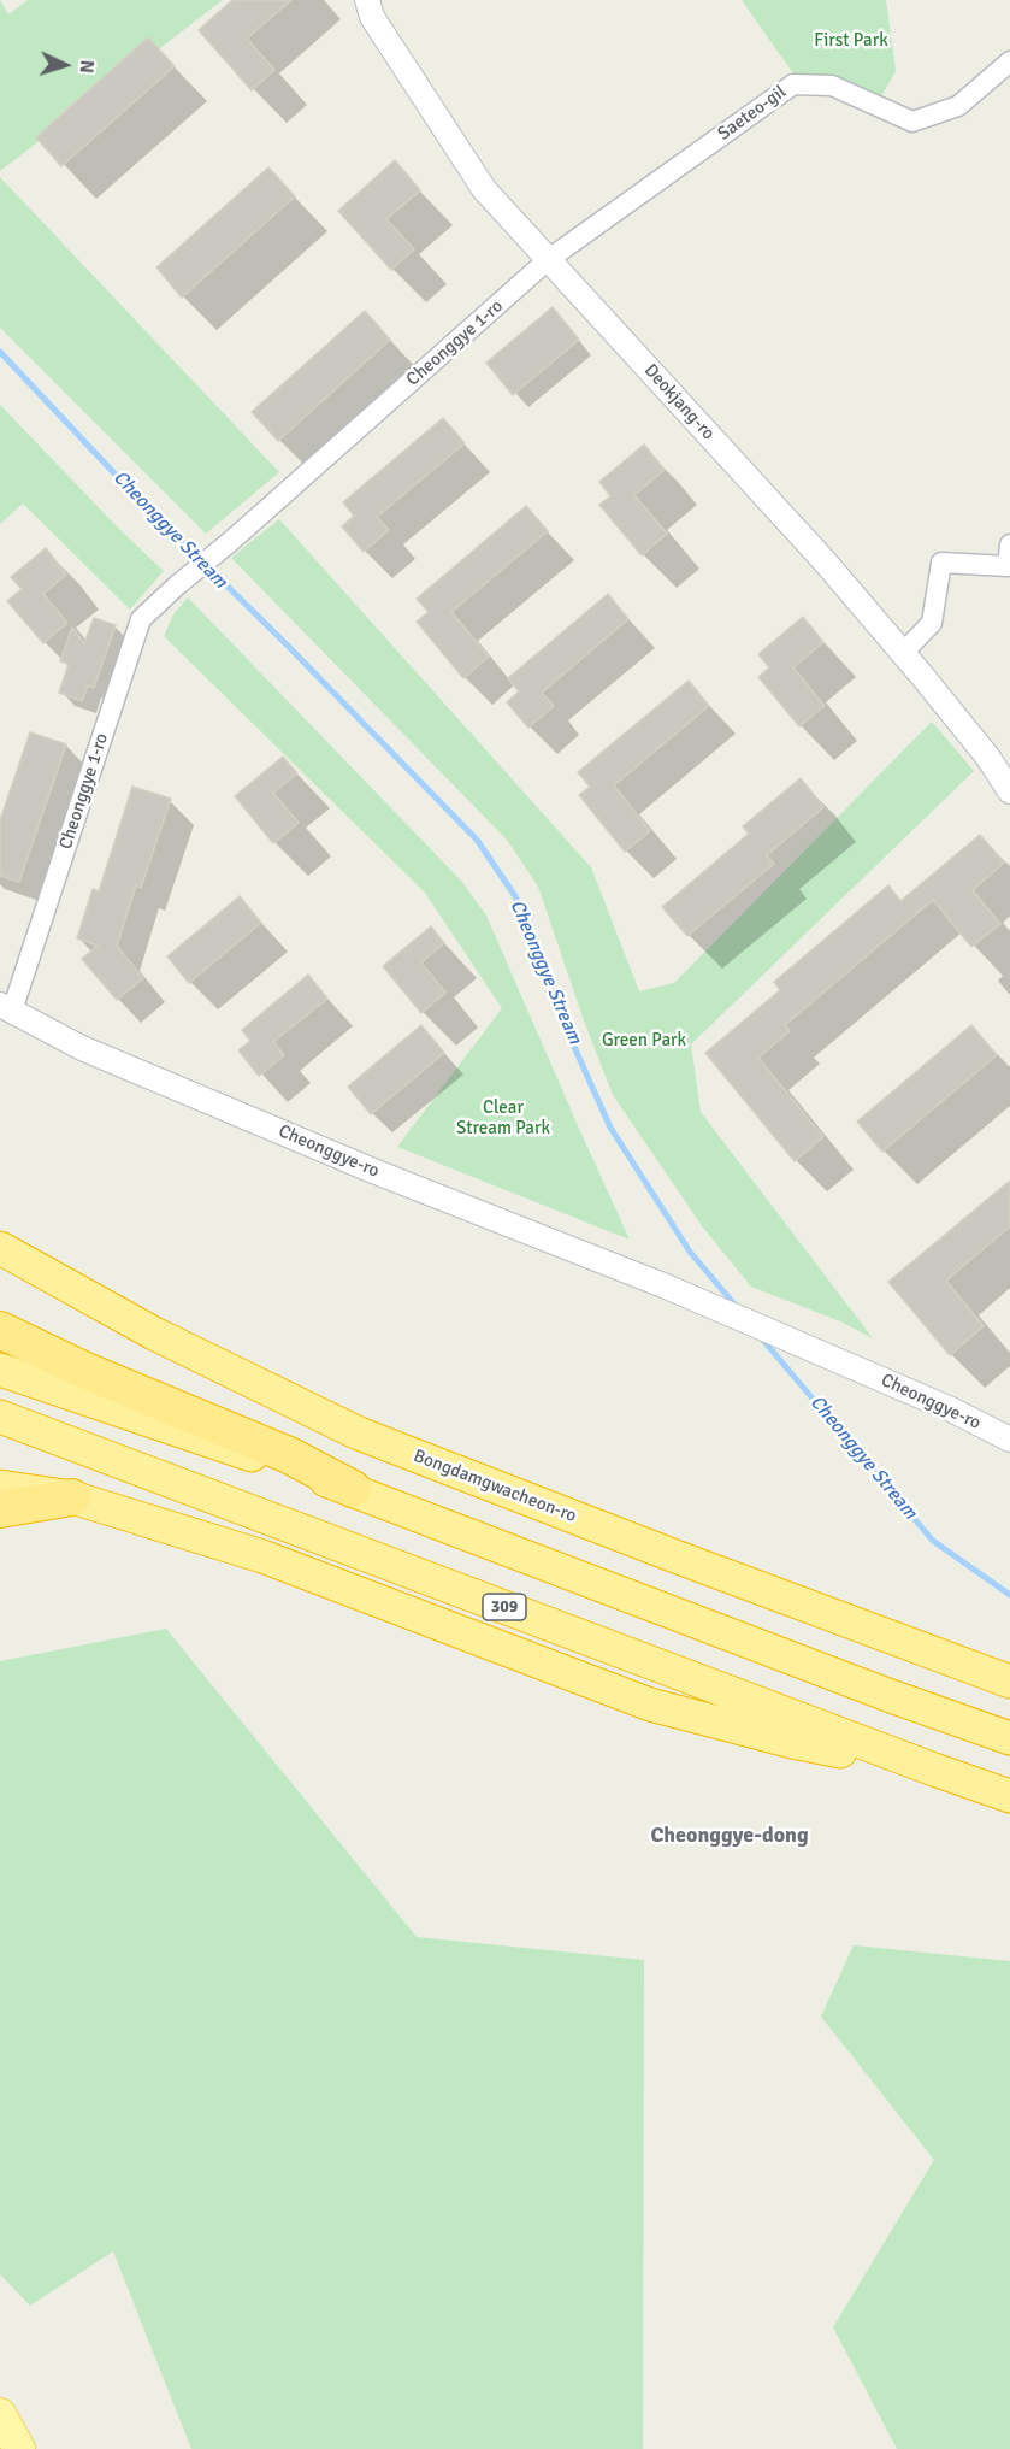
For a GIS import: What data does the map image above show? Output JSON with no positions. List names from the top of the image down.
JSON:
{
  "streets": {
    "highway": ["Bongdamgwacheon-ro", "309"],
    "street": [
      "Saeteo-gil",
      "Cheonggye 1-ro",
      "Deokjang-ro",
      "Cheonggye-ro"
    ]
  },
  "crossings": [
    ["Saeteo-gil", "Cheonggye 1-ro"],
    ["Saeteo-gil", "Deokjang-ro"],
    ["Cheonggye 1-ro", "Deokjang-ro"],
    ["Cheonggye 1-ro", "Cheonggye-ro"]
  ],
  "districts": ["Cheonggye-dong"],
  "water": ["Cheonggye Stream"],
  "parks": ["First Park", "Green Park", "Clear Stream Park"],
  "north": "right"
}
